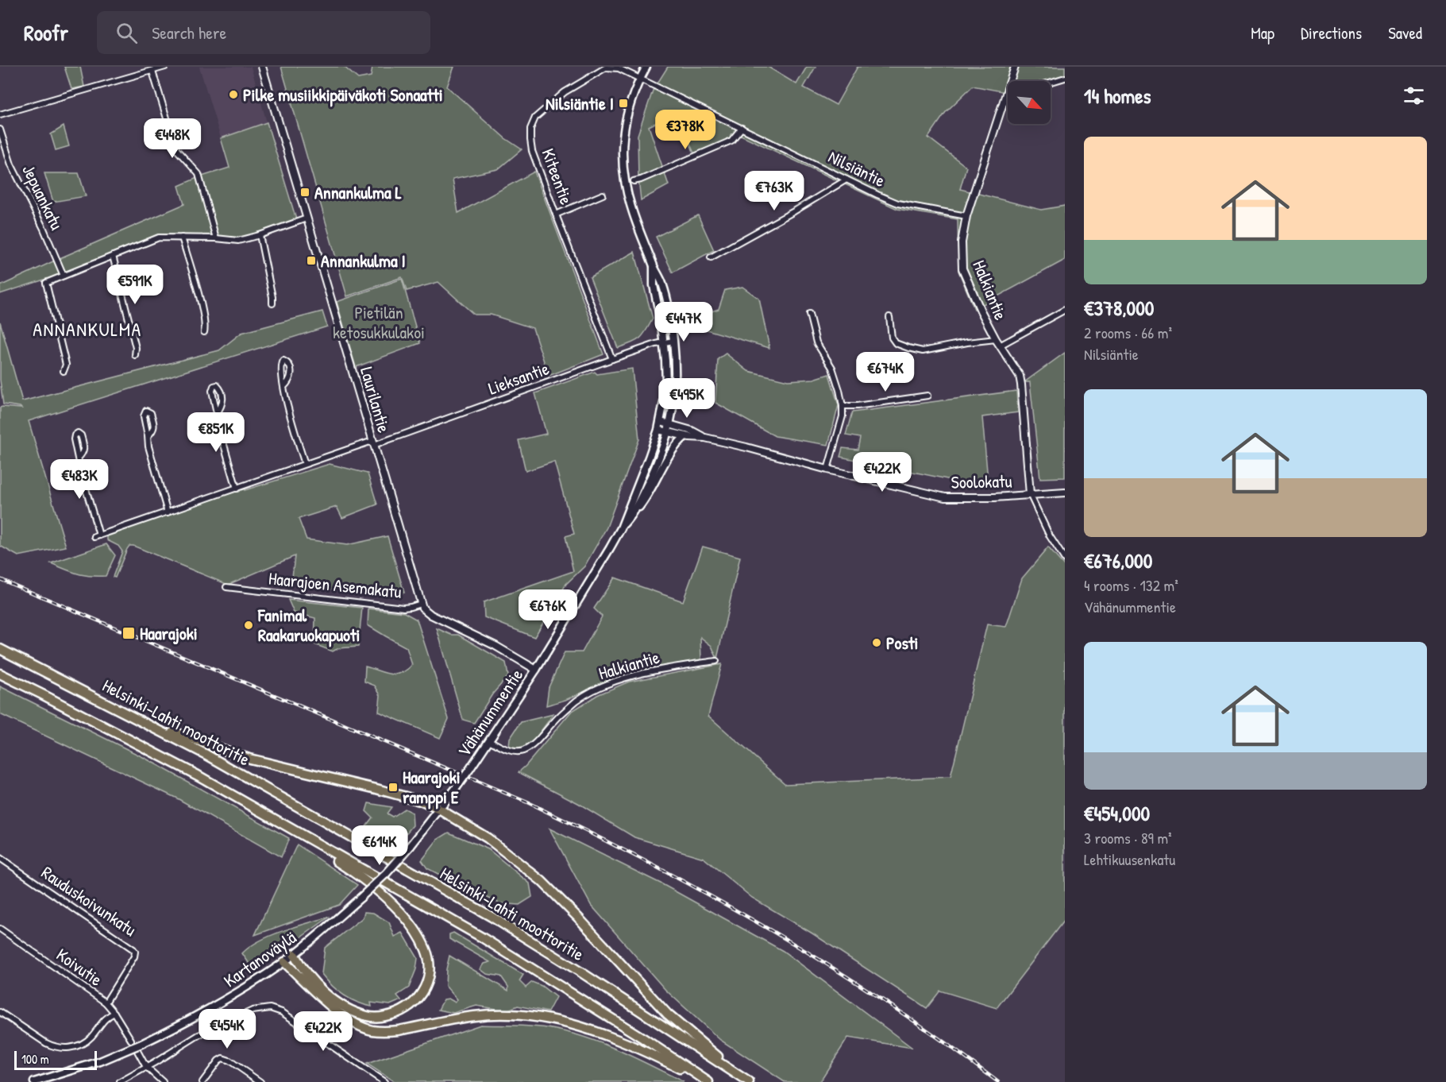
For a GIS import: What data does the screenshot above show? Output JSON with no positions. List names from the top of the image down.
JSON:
{
  "streets": {
    "highway": ["Helsinki-Lahti moottoritie"],
    "main road": ["Vähänummentie", "Kartanoväylä"],
    "street": [
      "Nilsiäntie",
      "Kiteentie",
      "Jepuankatu",
      "Halkiantie",
      "Lieksantie",
      "Laurilantie",
      "Soolokatu",
      "Haarajoen Asemakatu",
      "Rauduskoivunkatu",
      "Koivutie"
    ]
  },
  "crossings": [
    ["Nilsiäntie", "Kiteentie"],
    ["Nilsiäntie", "Halkiantie"],
    ["Nilsiäntie", "Vähänummentie"],
    ["Kiteentie", "Lieksantie"],
    ["Kiteentie", "Vähänummentie"],
    ["Halkiantie", "Soolokatu"],
    ["Halkiantie", "Vähänummentie"],
    ["Lieksantie", "Laurilantie"],
    ["Lieksantie", "Vähänummentie"],
    ["Laurilantie", "Haarajoen Asemakatu"],
    ["Soolokatu", "Vähänummentie"],
    ["Haarajoen Asemakatu", "Vähänummentie"],
    ["Vähänummentie", "Kartanoväylä"],
    ["Rauduskoivunkatu", "Koivutie"],
    ["Kartanoväylä", "Koivutie"]
  ],
  "districts": ["ANNANKULMA"],
  "parks": ["Pietilän ketosukkulakoi"],
  "places": {
    "other": ["Pilke musiikkipäiväkoti Sonaatti", "Fanimal Raakaruokapuoti", "Posti"],
    "transit": [
      "Nilsiäntie I",
      "Annankulma L",
      "Annankulma I",
      "Haarajoki",
      "Haarajoki ramppi E"
    ]
  },
  "scale_bar": "100 m",
  "north": "bottom right",
  "page": {
    "header": "Roofr",
    "search": "Search here",
    "nav": ["Map", "Directions", "Saved"],
    "heading": "14 homes",
    "price": [
      "€378K",
      "€448K",
      "€763K",
      "€591K",
      "€447K",
      "€674K",
      "€495K",
      "€851K",
      "€422K",
      "€483K",
      "€676K",
      "€614K",
      "€454K",
      "€422K"
    ],
    "list": [
      {
        "name": "€378,000",
        "note": "2 rooms · 66 m² · Nilsiäntie"
      },
      {
        "name": "€676,000",
        "note": "4 rooms · 132 m² · Vähänummentie"
      },
      {
        "name": "€454,000",
        "note": "3 rooms · 89 m² · Lehtikuusenkatu"
      }
    ],
    "scale": "100 m"
  }
}
